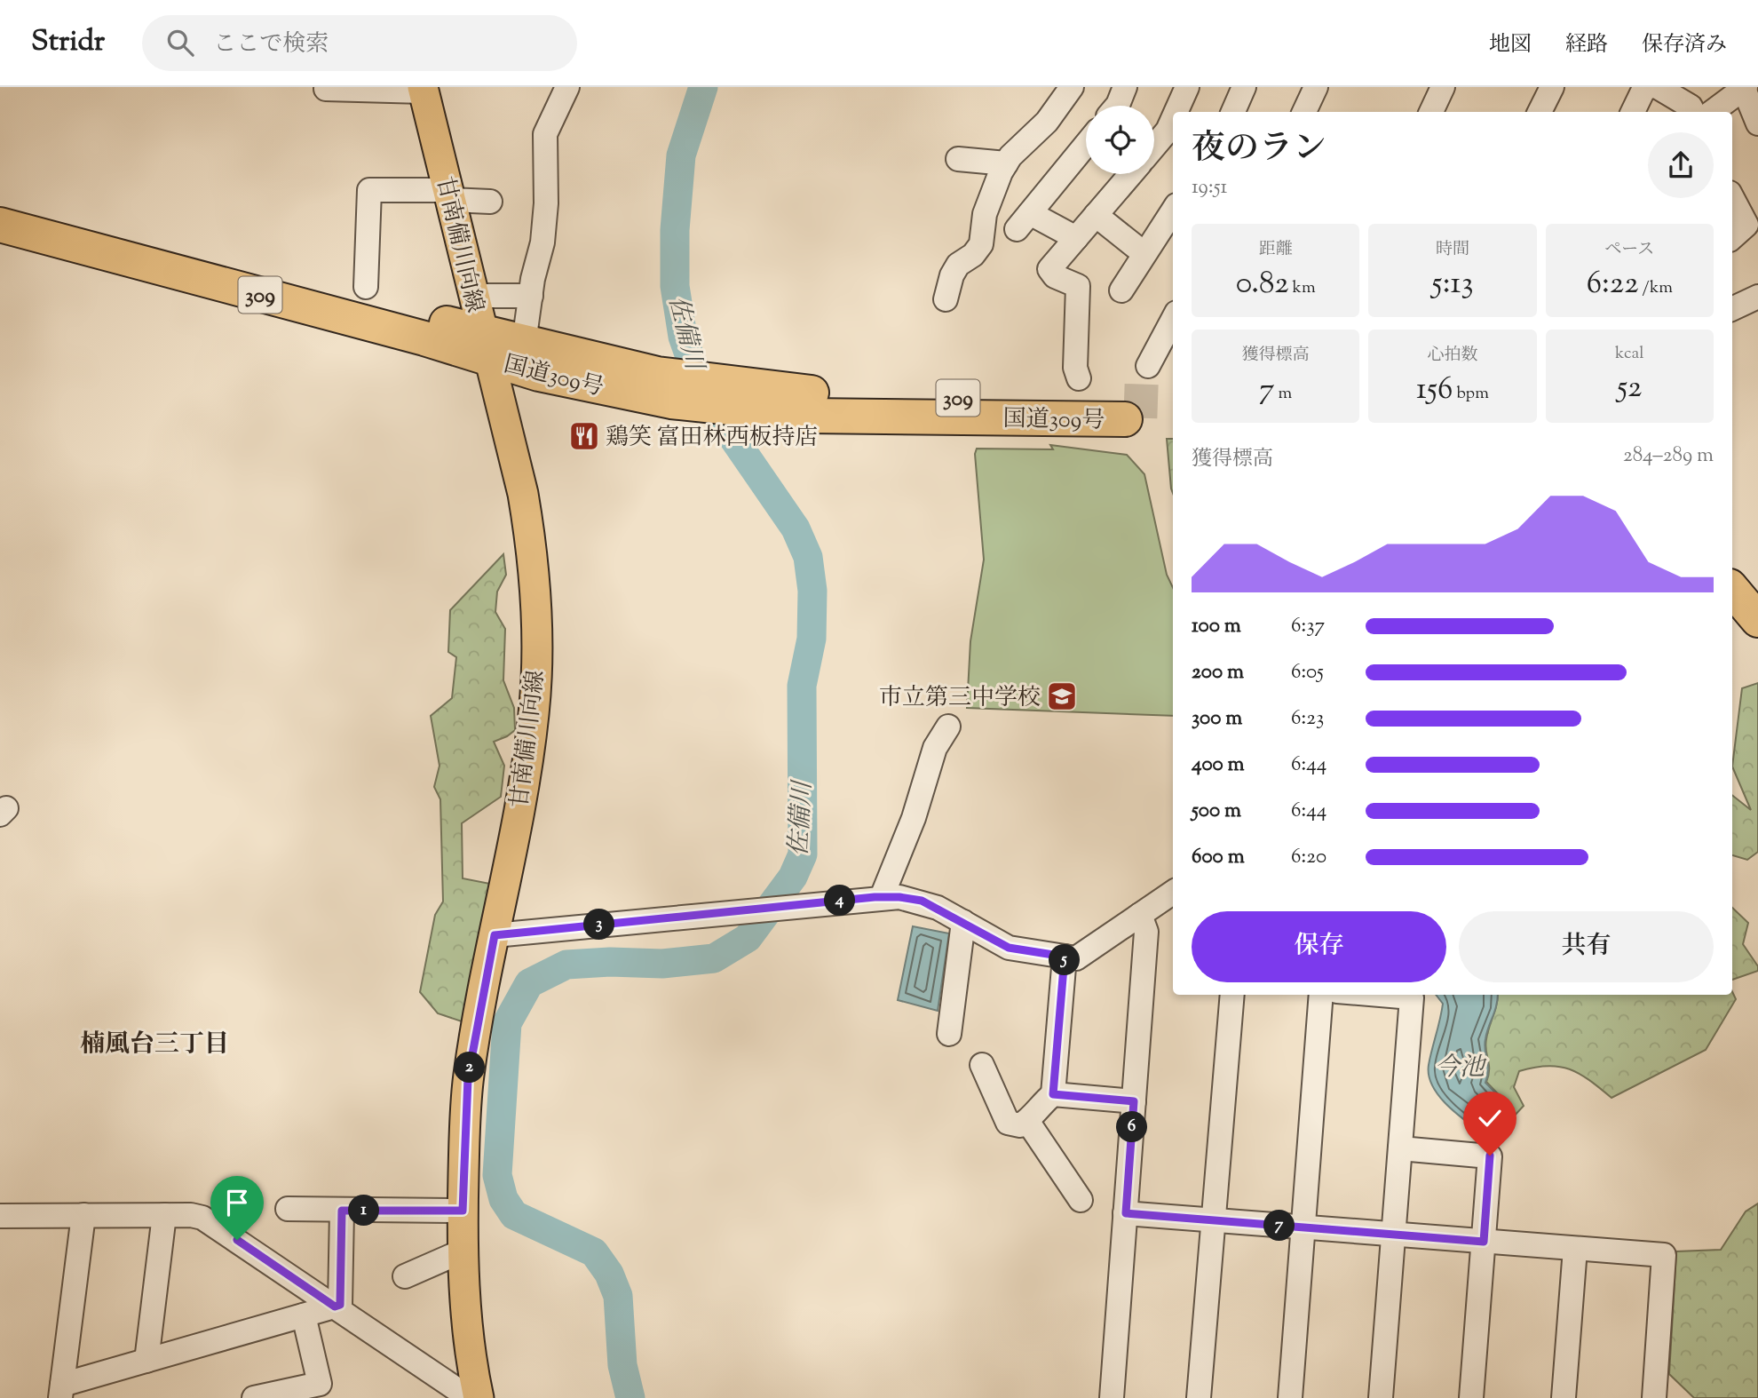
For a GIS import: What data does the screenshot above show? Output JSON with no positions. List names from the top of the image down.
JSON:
{
  "streets": {
    "highway": ["309", "国道309号"],
    "main road": ["甘南備川向線"]
  },
  "crossings": [
    ["甘南備川向線", "国道309号"]
  ],
  "districts": ["楠風台三丁目"],
  "water": ["佐備川", "今池"],
  "places": {
    "restaurant": ["鶏笑 富田林西板持店"],
    "school or university": ["市立第三中学校"]
  },
  "page": {
    "header": "Stridr",
    "search": "ここで検索",
    "nav": ["地図", "経路", "保存済み"],
    "heading": ["夜のラン", "19:51"],
    "stats": [
      ["距離", "0.82 km"],
      ["時間", "5:13"],
      ["ペース", "6:22 /km"],
      ["獲得標高", "7 m"],
      ["心拍数", "156 bpm"],
      ["kcal", "52"]
    ],
    "chart": ["獲得標高", "284–289 m"],
    "list": [
      {
        "name": "100 m",
        "note": "6:37"
      },
      {
        "name": "200 m",
        "note": "6:05"
      },
      {
        "name": "300 m",
        "note": "6:23"
      },
      {
        "name": "400 m",
        "note": "6:44"
      },
      {
        "name": "500 m",
        "note": "6:44"
      },
      {
        "name": "600 m",
        "note": "6:20"
      }
    ],
    "pins": [
      "4",
      "3",
      "5",
      "2",
      "6",
      "1",
      "7"
    ],
    "buttons": ["保存", "共有"]
  }
}
